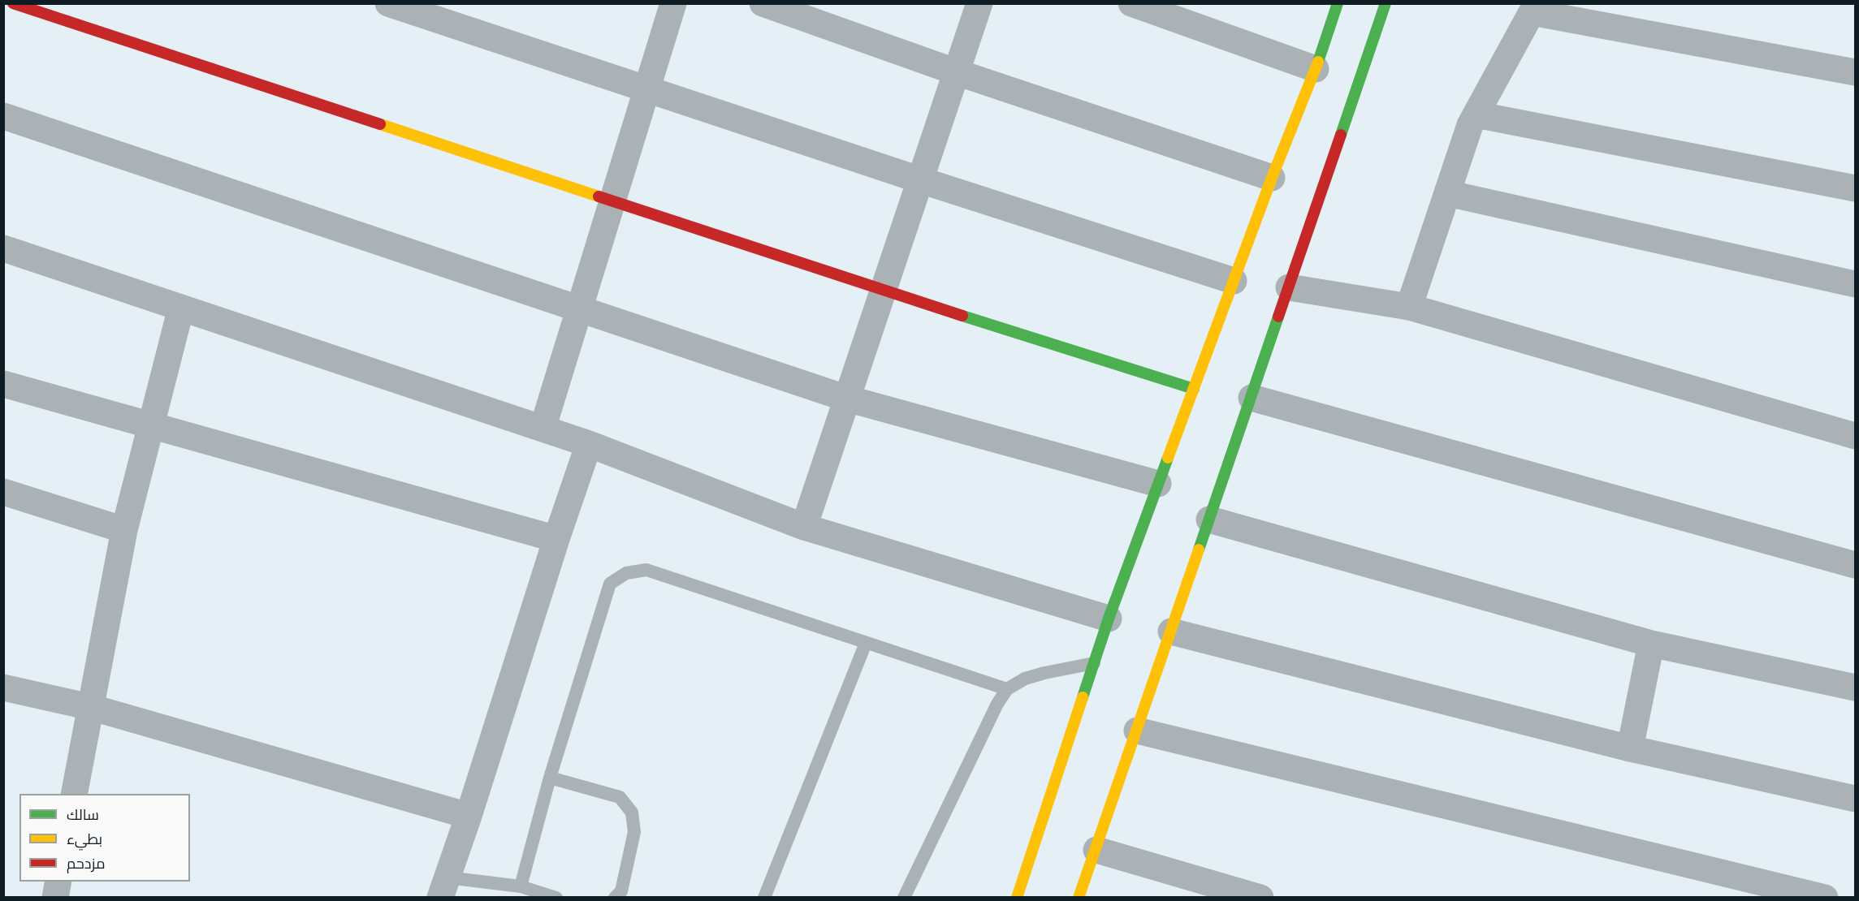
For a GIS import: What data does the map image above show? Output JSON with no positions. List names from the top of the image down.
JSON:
{
  "legend": ["سالك", "بطيء", "مزدحم"]
}
